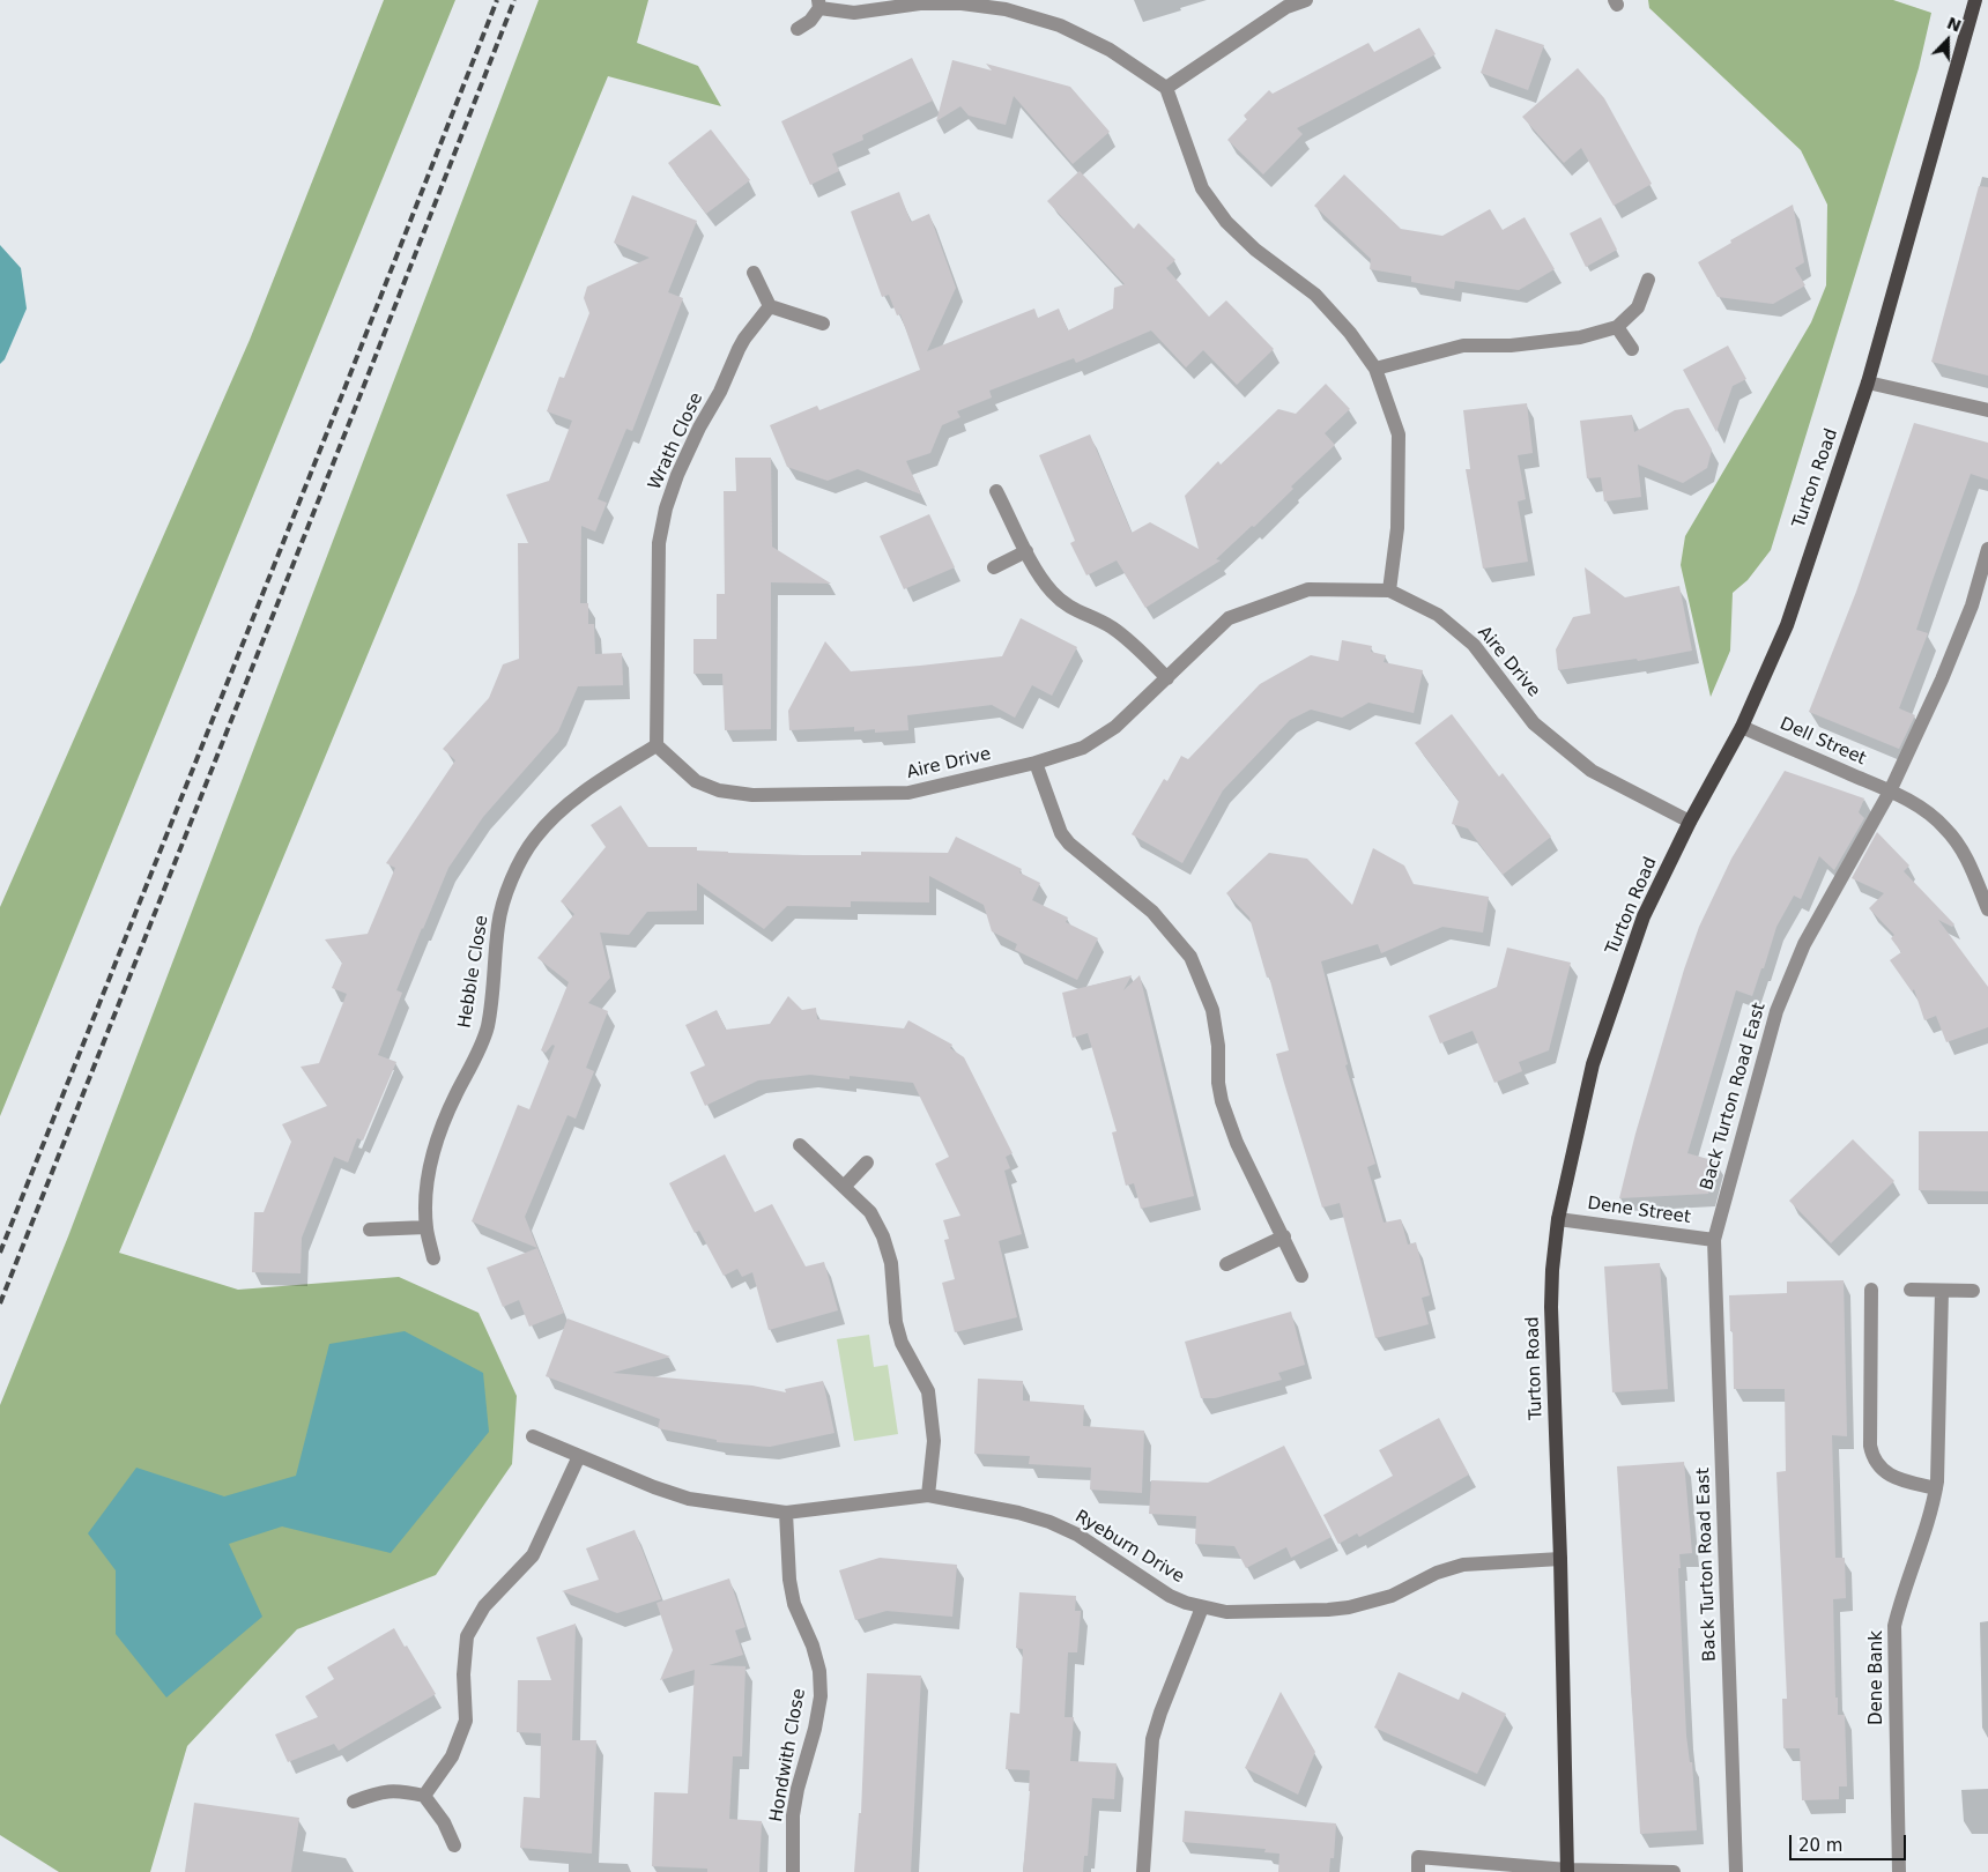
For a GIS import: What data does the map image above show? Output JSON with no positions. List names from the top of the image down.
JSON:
{
  "streets": {
    "main road": ["Turton Road"],
    "street": [
      "Wrath Close",
      "Aire Drive",
      "Dell Street",
      "Hebble Close",
      "Back Turton Road East",
      "Dene Street",
      "Ryeburn Drive",
      "Dene Bank",
      "Hondwith Close"
    ]
  },
  "crossings": [
    ["Wrath Close", "Aire Drive"],
    ["Wrath Close", "Hebble Close"],
    ["Turton Road", "Aire Drive"],
    ["Turton Road", "Dell Street"],
    ["Turton Road", "Dene Street"],
    ["Turton Road", "Ryeburn Drive"],
    ["Aire Drive", "Hebble Close"],
    ["Dell Street", "Back Turton Road East"],
    ["Back Turton Road East", "Dene Street"],
    ["Ryeburn Drive", "Hondwith Close"]
  ],
  "scale_bar": "20 m",
  "north": "top"
}
